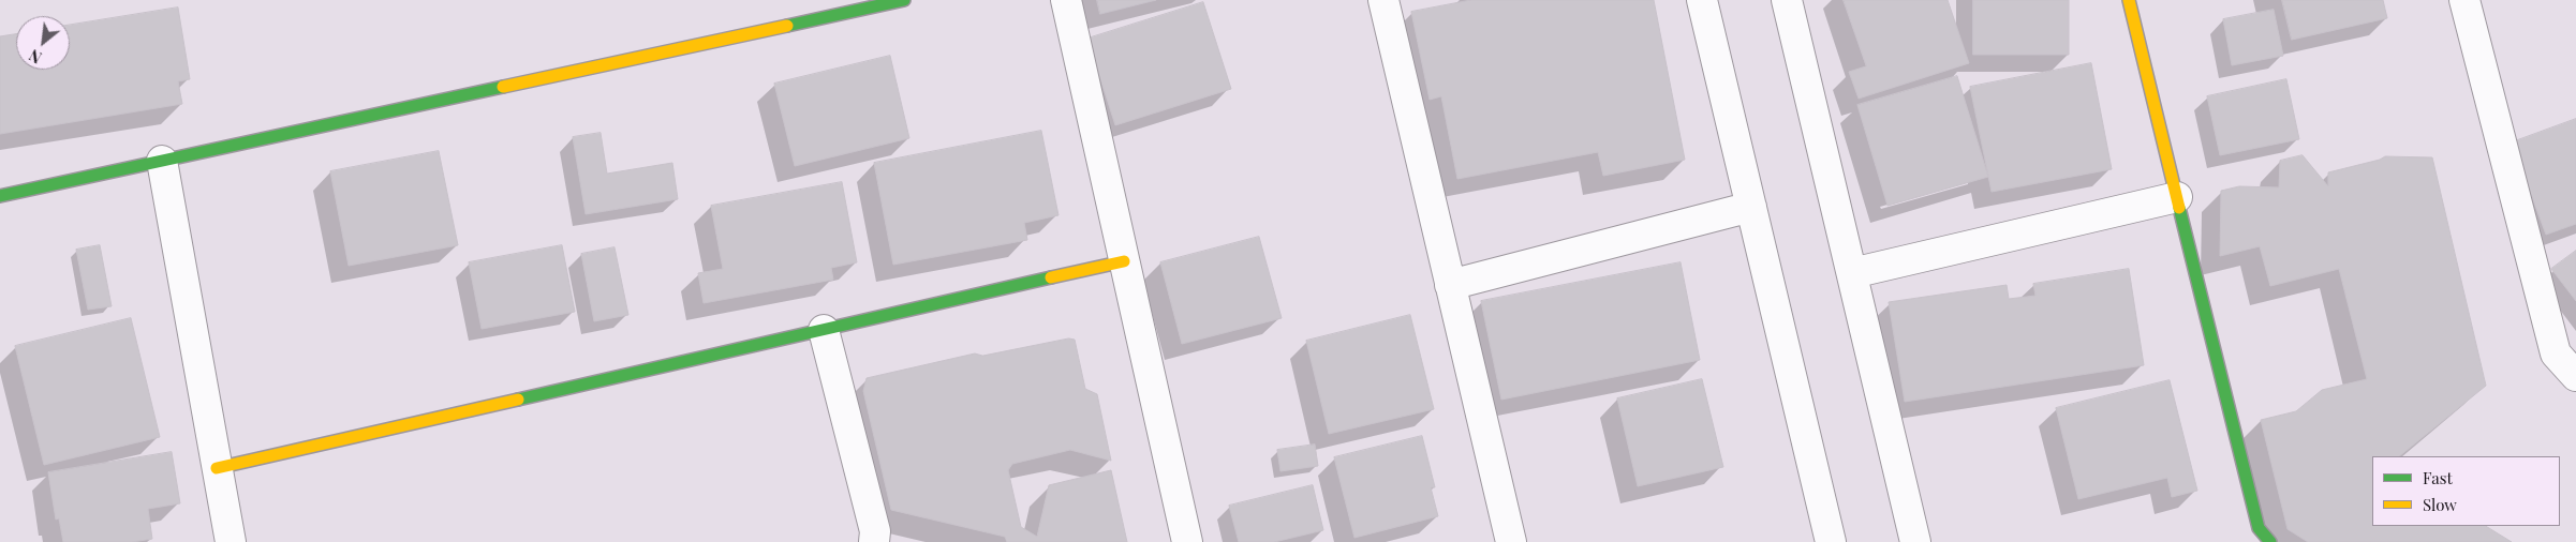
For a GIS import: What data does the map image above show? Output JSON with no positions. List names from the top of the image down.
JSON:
{
  "legend": ["Fast", "Slow"],
  "north": "bottom left"
}
